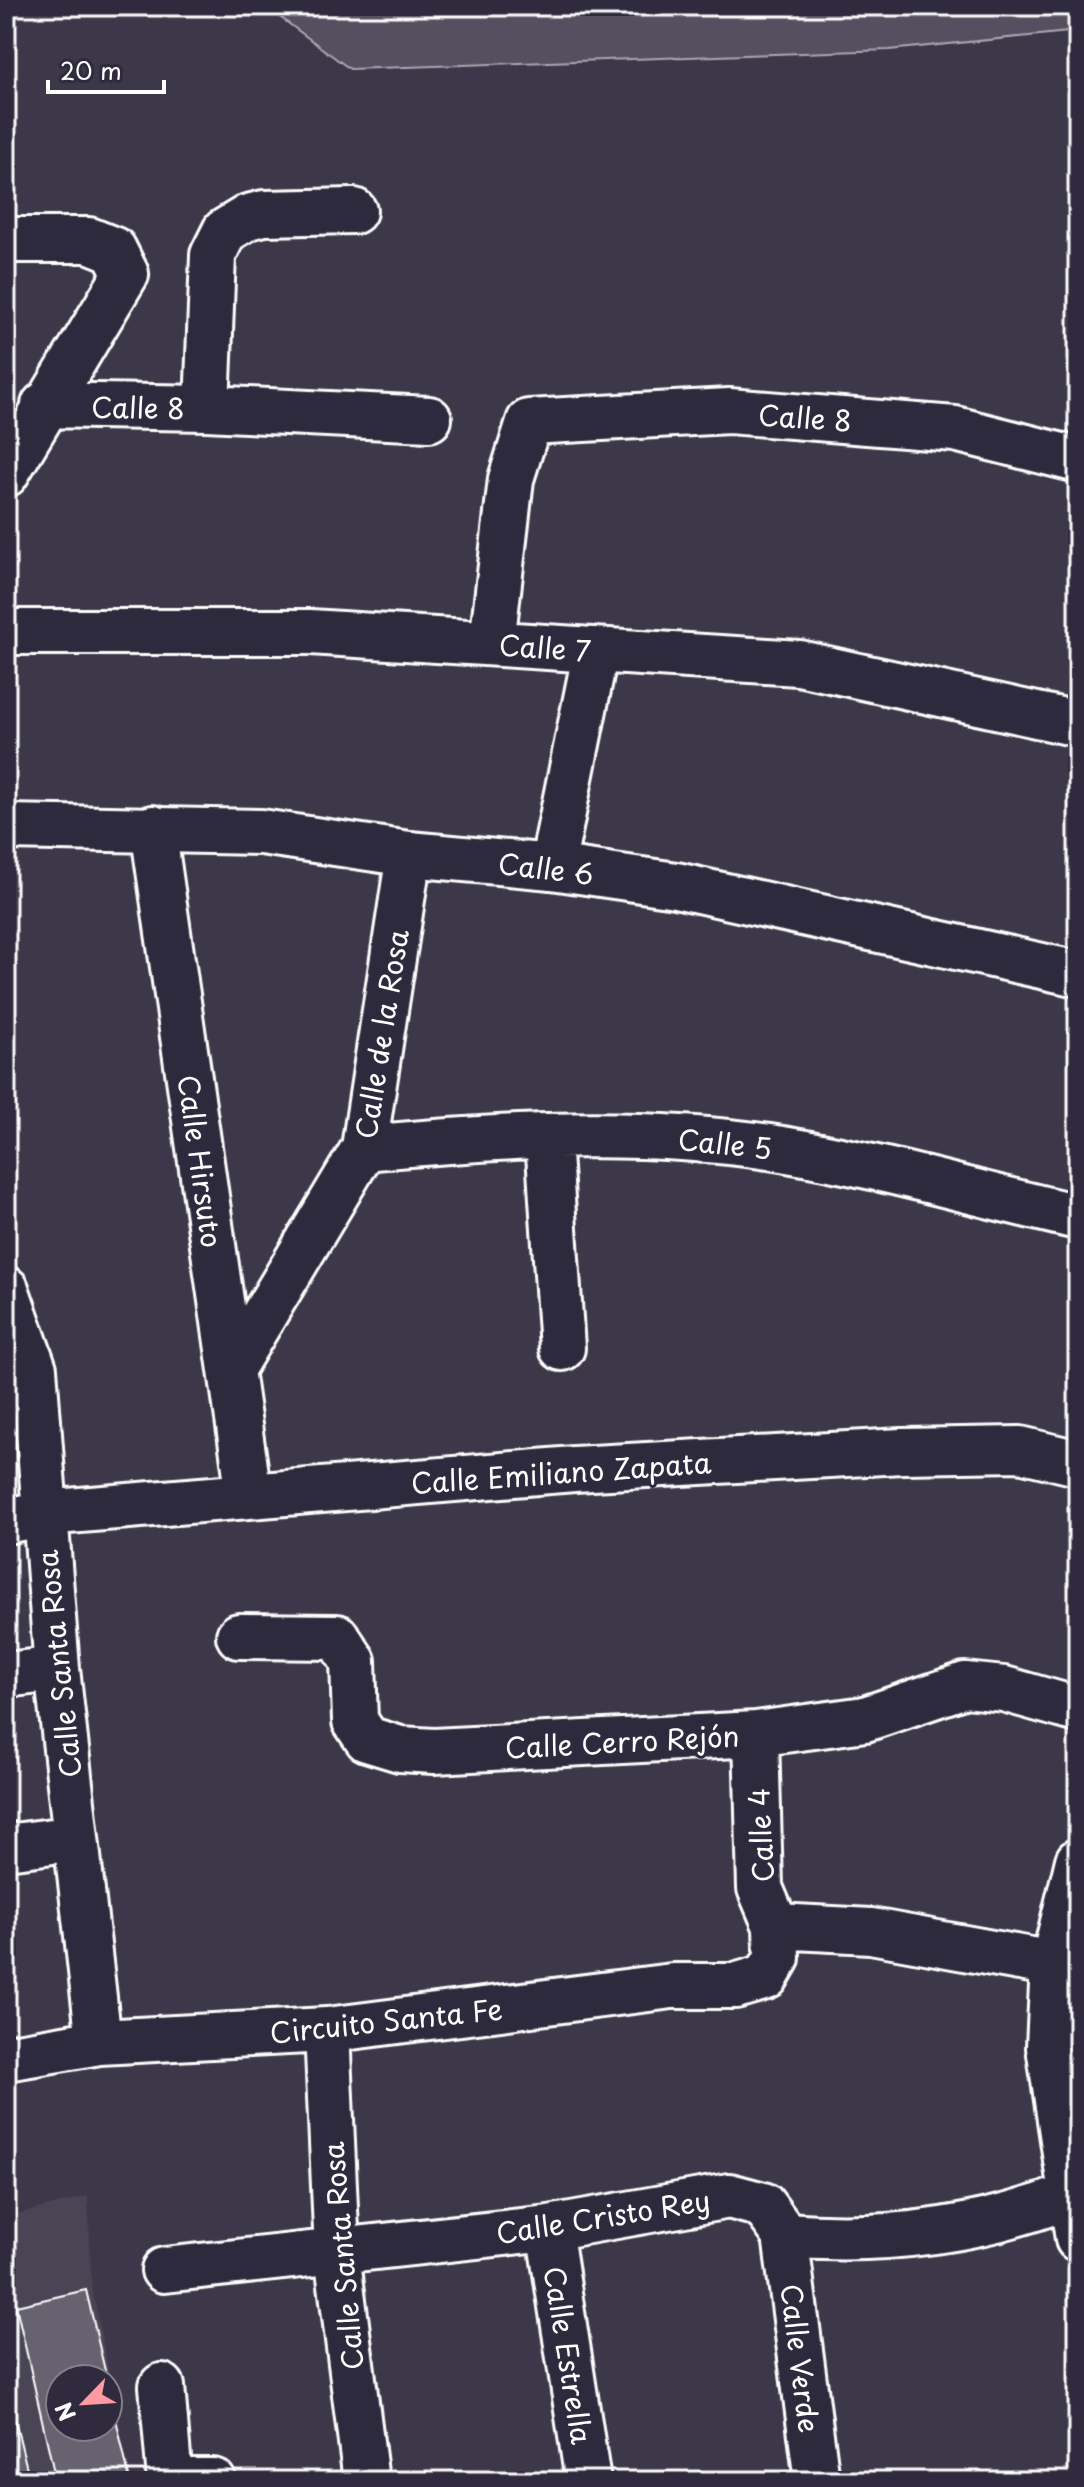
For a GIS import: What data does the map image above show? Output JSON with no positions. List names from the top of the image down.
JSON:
{
  "streets": {
    "street": [
      "Calle 8",
      "Calle 7",
      "Calle 6",
      "Calle de la Rosa",
      "Calle 5",
      "Calle Hirsuto",
      "Calle Emiliano Zapata",
      "Calle Santa Rosa",
      "Calle Cerro Rejón",
      "Calle 4",
      "Circuito Santa Fe",
      "Calle Cristo Rey",
      "Calle Estrella",
      "Calle Verde"
    ]
  },
  "crossings": [
    ["Calle 8", "Calle 7"],
    ["Calle 6", "Calle de la Rosa"],
    ["Calle 6", "Calle Hirsuto"],
    ["Calle de la Rosa", "Calle 5"],
    ["Calle de la Rosa", "Calle Hirsuto"],
    ["Calle Hirsuto", "Calle Emiliano Zapata"],
    ["Calle Emiliano Zapata", "Calle Santa Rosa"],
    ["Calle Santa Rosa", "Circuito Santa Fe"],
    ["Calle Santa Rosa", "Calle Cristo Rey"],
    ["Calle Cerro Rejón", "Calle 4"],
    ["Calle 4", "Circuito Santa Fe"],
    ["Calle Cristo Rey", "Calle Estrella"],
    ["Calle Cristo Rey", "Calle Verde"]
  ],
  "scale_bar": "20 m",
  "north": "bottom left"
}
